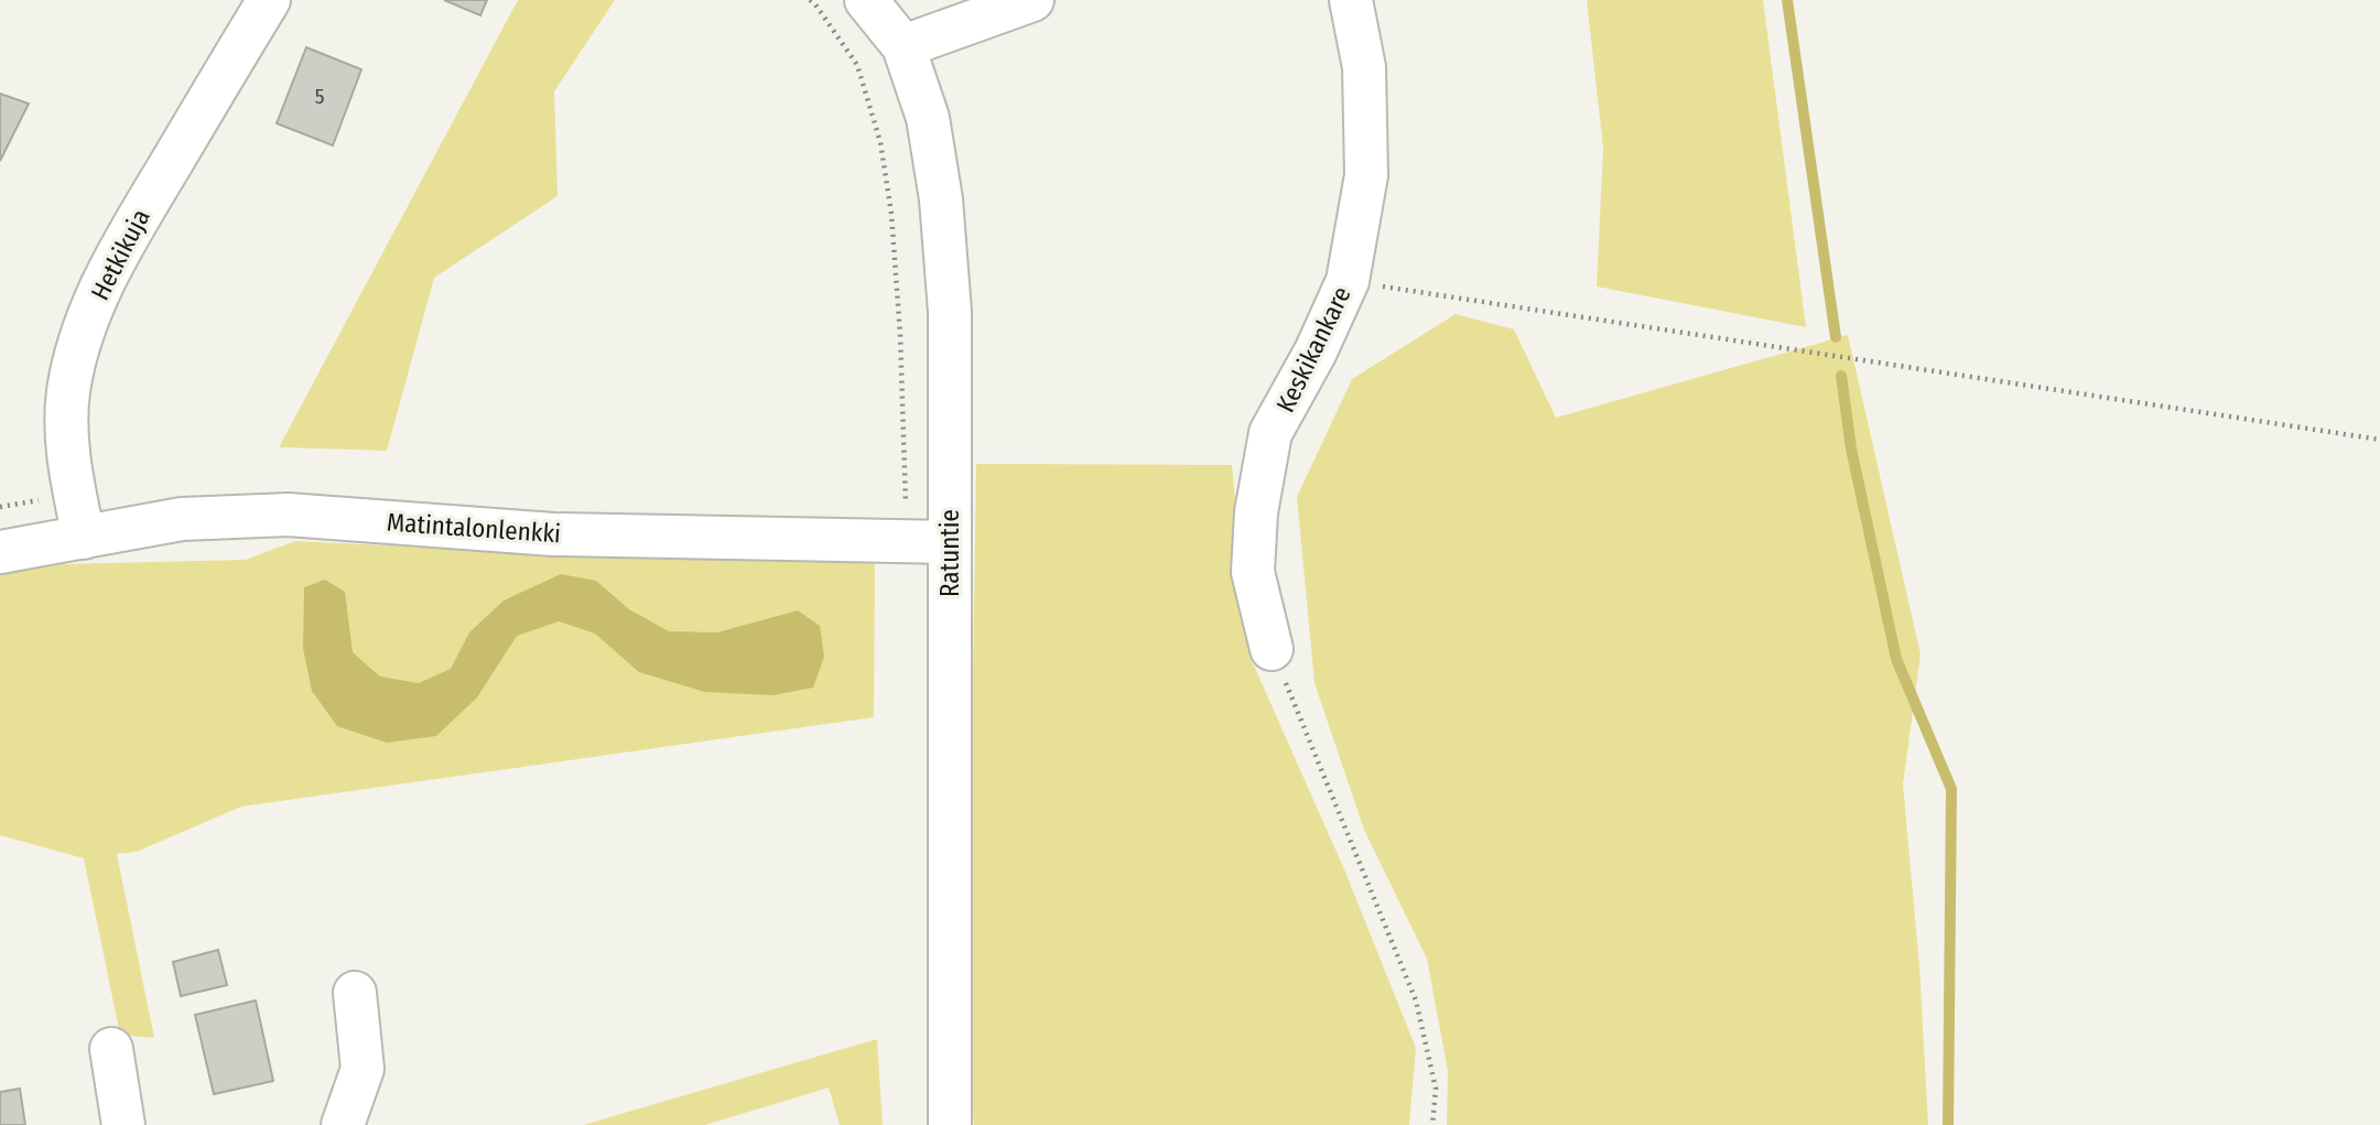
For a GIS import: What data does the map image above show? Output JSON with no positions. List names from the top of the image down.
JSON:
{
  "streets": {
    "street": [
      "Hetkikuja",
      "Keskikankare",
      "Matintalonlenkki",
      "Ratuntie"
    ]
  },
  "crossings": [
    ["Hetkikuja", "Matintalonlenkki"],
    ["Matintalonlenkki", "Ratuntie"]
  ],
  "house_numbers": ["5"]
}
